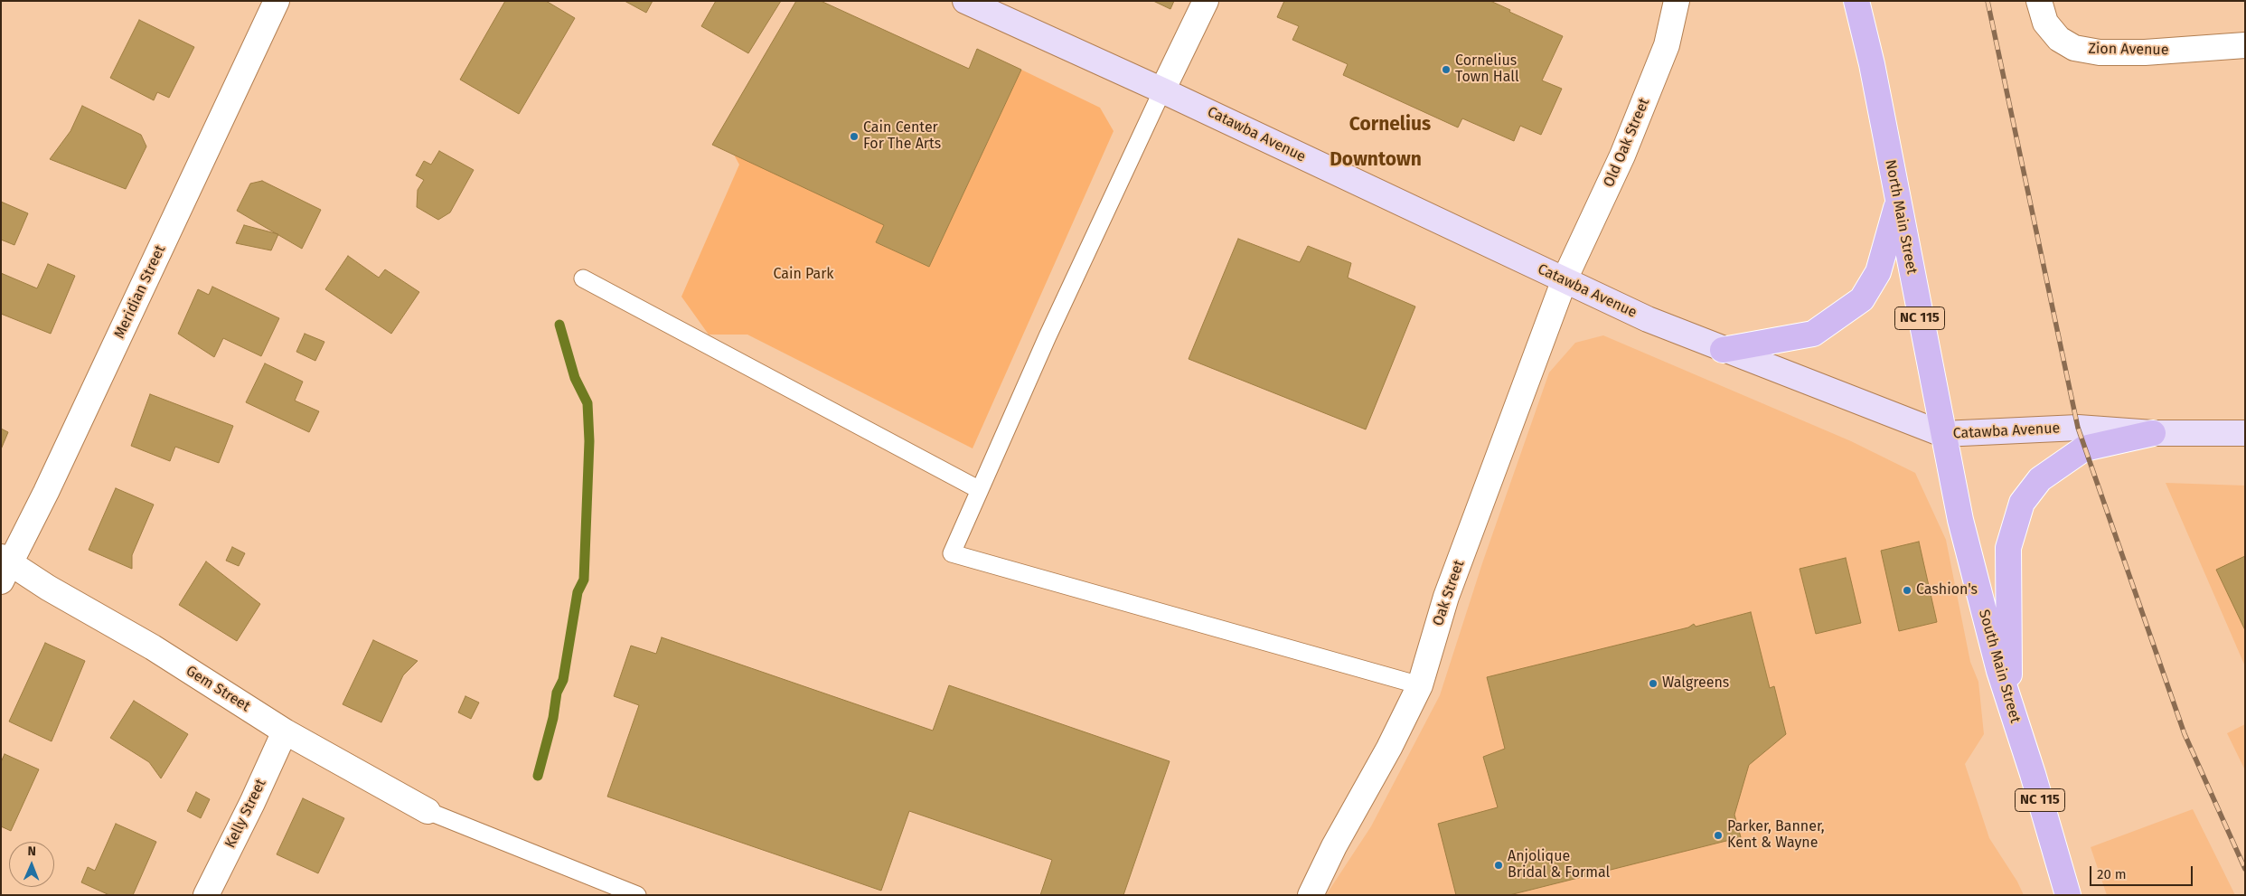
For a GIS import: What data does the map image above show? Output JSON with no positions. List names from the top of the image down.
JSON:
{
  "streets": {
    "main road": [
      "Catawba Avenue",
      "North Main Street",
      "NC 115",
      "South Main Street"
    ],
    "street": [
      "Zion Avenue",
      "Old Oak Street",
      "Meridian Street",
      "Oak Street",
      "Gem Street",
      "Kelly Street"
    ]
  },
  "crossings": [
    ["Catawba Avenue", "Old Oak Street"],
    ["Catawba Avenue", "North Main Street"],
    ["Catawba Avenue", "Oak Street"],
    ["Catawba Avenue", "South Main Street"],
    ["Old Oak Street", "Oak Street"],
    ["North Main Street", "South Main Street"],
    ["Meridian Street", "Gem Street"],
    ["Gem Street", "Kelly Street"]
  ],
  "districts": ["Cornelius", "Downtown"],
  "parks": ["Cain Park"],
  "places": [
    "Cornelius Town Hall",
    "Cain Center For The Arts",
    "Cashion's",
    "Walgreens",
    "Parker, Banner, Kent & Wayne",
    "Anjolique Bridal & Formal"
  ],
  "scale_bar": "20 m",
  "north": "top"
}
